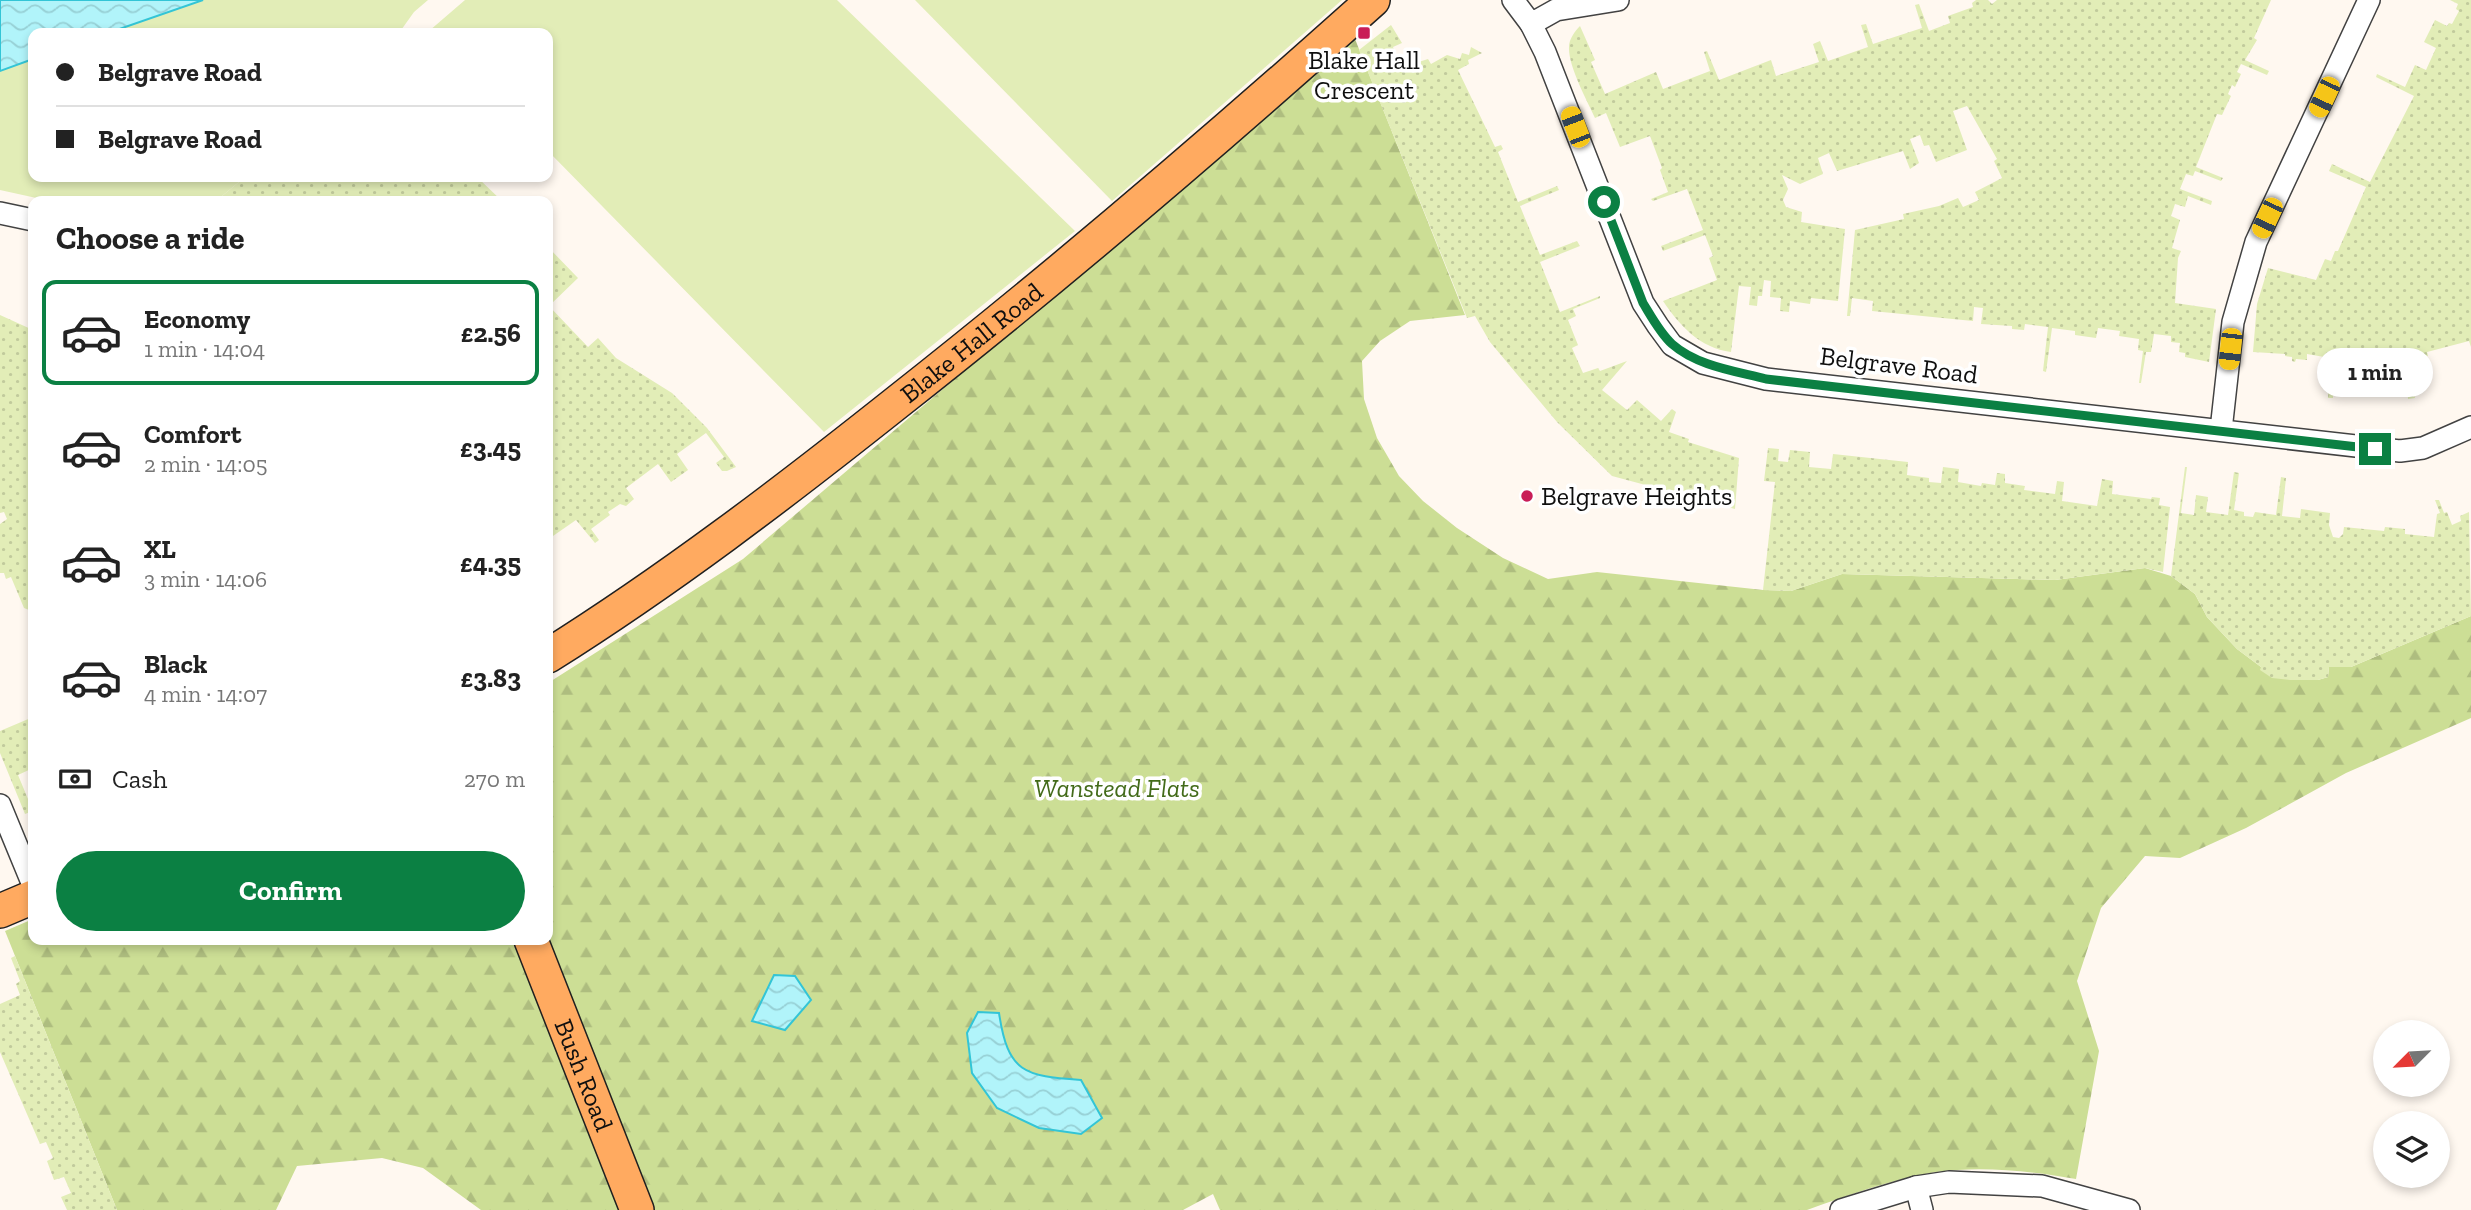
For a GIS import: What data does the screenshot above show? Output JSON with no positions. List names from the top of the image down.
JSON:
{
  "streets": {
    "main road": ["Blake Hall Road", "Bush Road"],
    "street": ["Belgrave Road"]
  },
  "parks": ["Wanstead Flats"],
  "places": {
    "transit": ["Blake Hall Crescent"],
    "other": ["Belgrave Heights"]
  },
  "north": "bottom left",
  "page": {
    "banner": ["Belgrave Road", "Belgrave Road"],
    "heading": "Choose a ride",
    "list": [
      {
        "name": "Economy",
        "note": "1 min · 14:04",
        "value": "£2.56"
      },
      {
        "name": "Comfort",
        "note": "2 min · 14:05",
        "value": "£3.45"
      },
      {
        "name": "XL",
        "note": "3 min · 14:06",
        "value": "£4.35"
      },
      {
        "name": "Black",
        "note": "4 min · 14:07",
        "value": "£3.83"
      }
    ],
    "bubble": "1 min",
    "pay": ["Cash", "270 m"],
    "buttons": "Confirm"
  }
}
